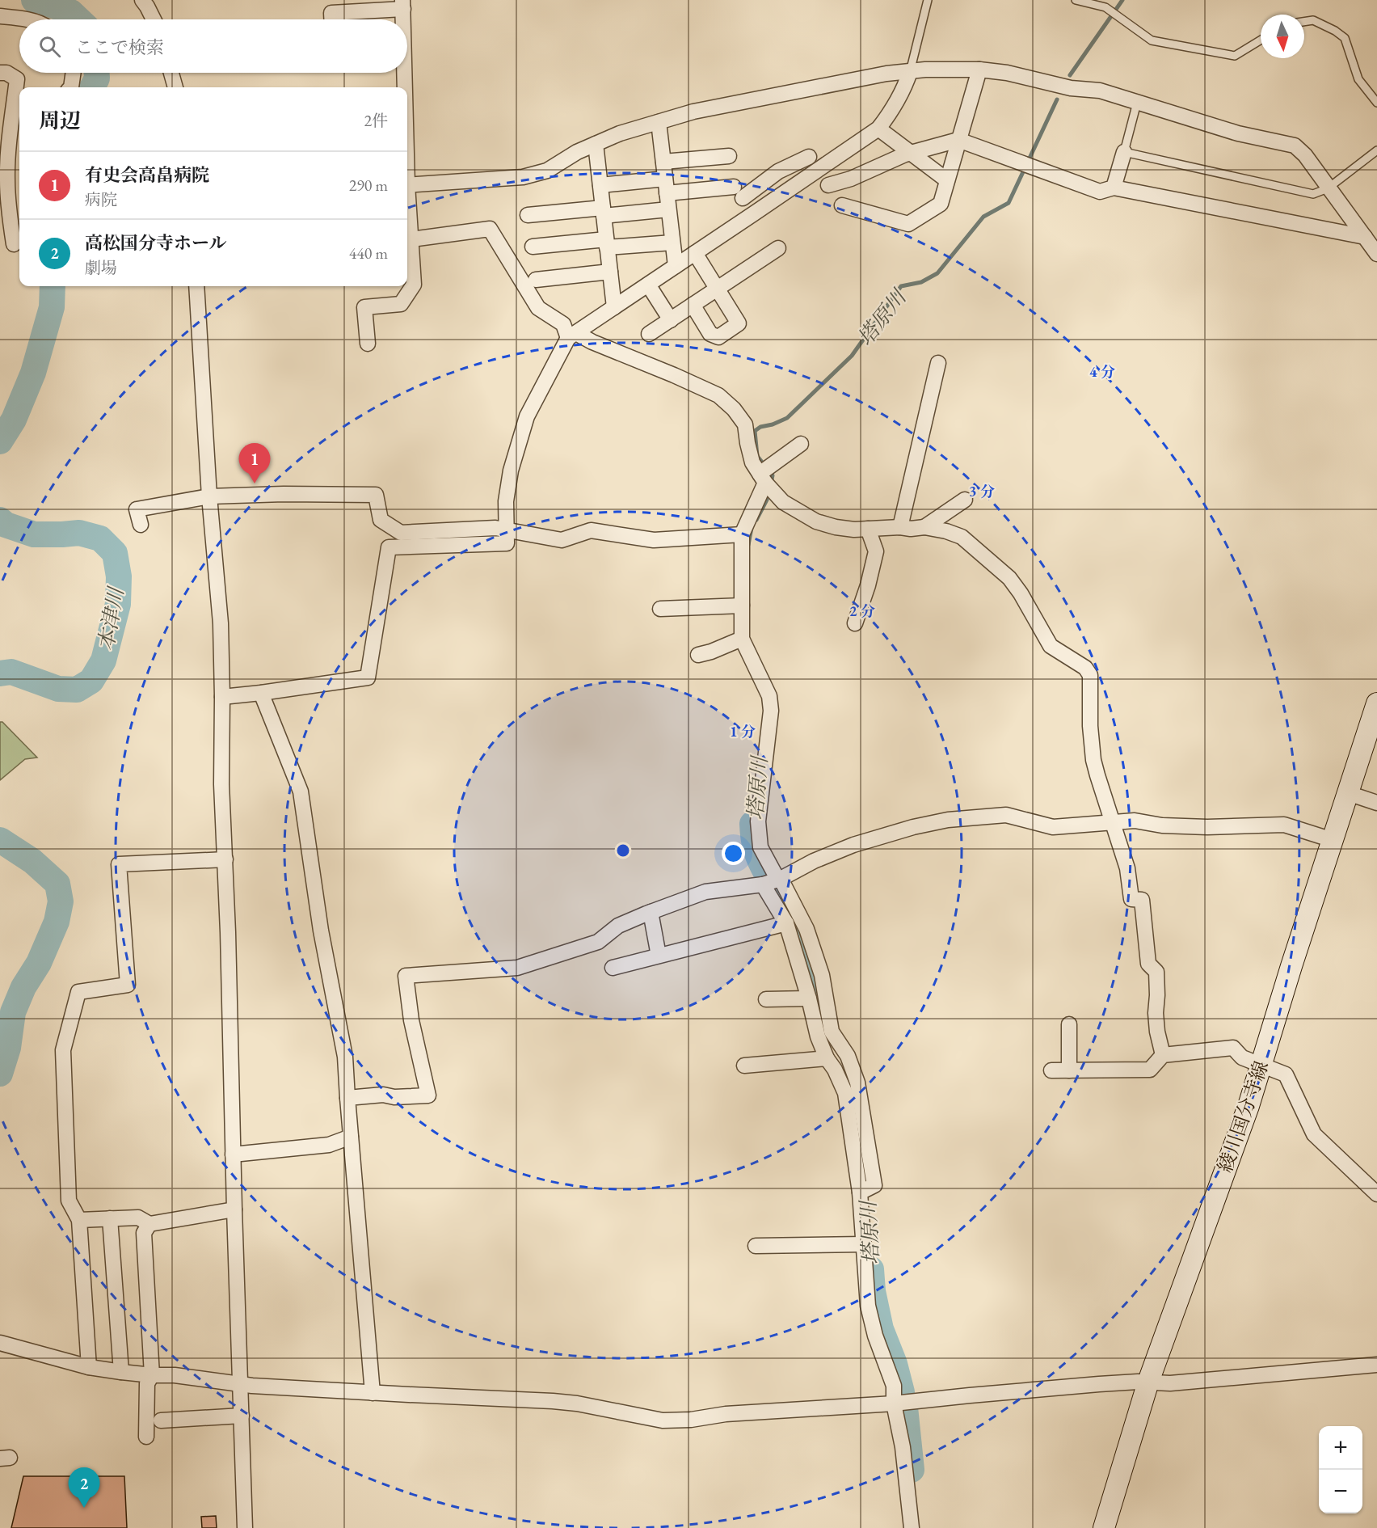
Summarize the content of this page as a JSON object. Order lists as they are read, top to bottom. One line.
{"streets":{"main road":["綾川国分寺線"]},"water":["塔原川","本津川"],"north":"bottom","page":{"search":"ここで検索","heading":["周辺","2件"],"list":[{"mark":"1","name":"有史会高畠病院","note":"病院","value":"290 m"},{"mark":"2","name":"高松国分寺ホール","note":"劇場","value":"440 m"}],"pins":["1","2"],"map_buttons":["+","−"]},"rings":["4 分","3 分","2 分","1 分"]}
